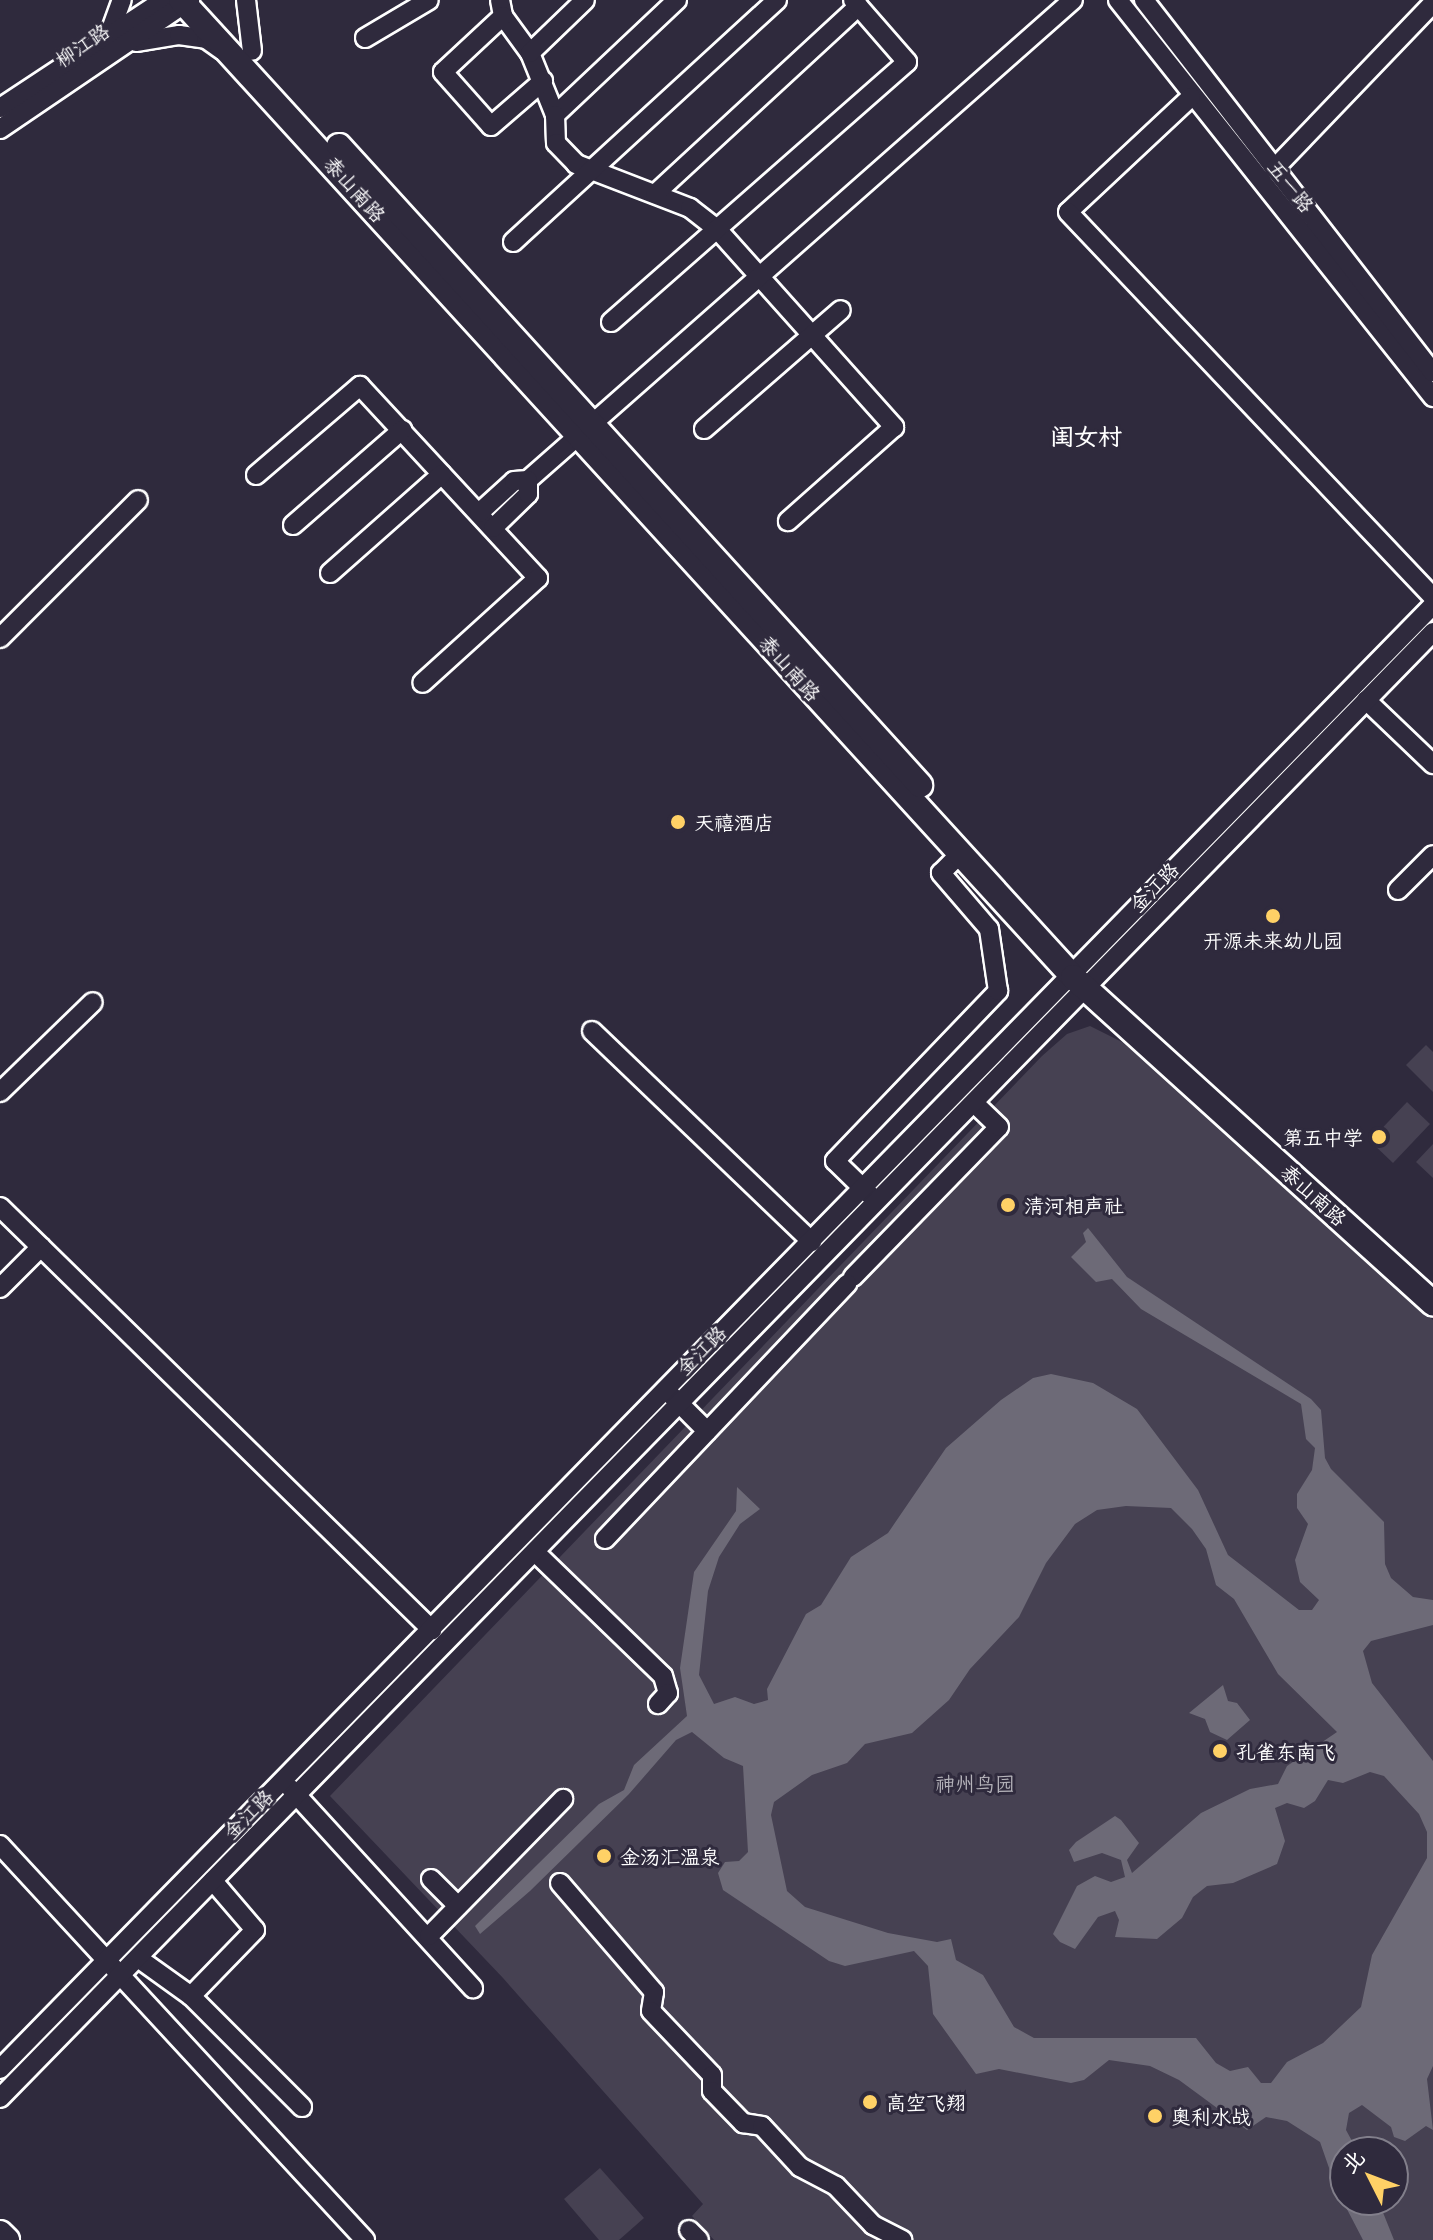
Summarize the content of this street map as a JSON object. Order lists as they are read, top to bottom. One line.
{"streets":{"main road":["泰山南路"],"street":["柳江路","五一路","金江路"]},"crossings":[["柳江路","泰山南路"],["泰山南路","金江路"]],"districts":["闺女村"],"parks":["神州鸟园"],"places":["天禧酒店","开源未来幼儿园","第五中学","清河相声社","孔雀东南飞","金汤汇温泉","高空飞翔","奥利水战"],"north":"top left"}
